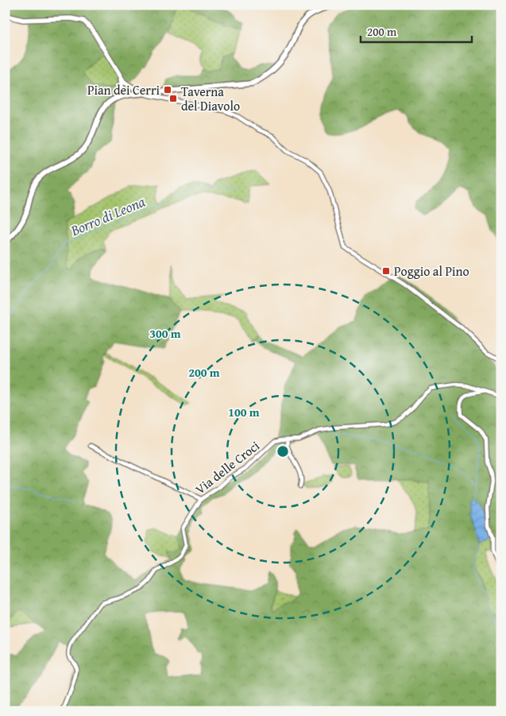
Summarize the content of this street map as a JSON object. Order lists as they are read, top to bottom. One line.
{"streets":{"street":["Via delle Croci"]},"water":["Borro di Leona"],"places":{"transit":["Pian dei Cerri","Taverna del Diavolo","Poggio al Pino"]},"scale_bar":"200 m","rings":["300 m","200 m","100 m"]}
